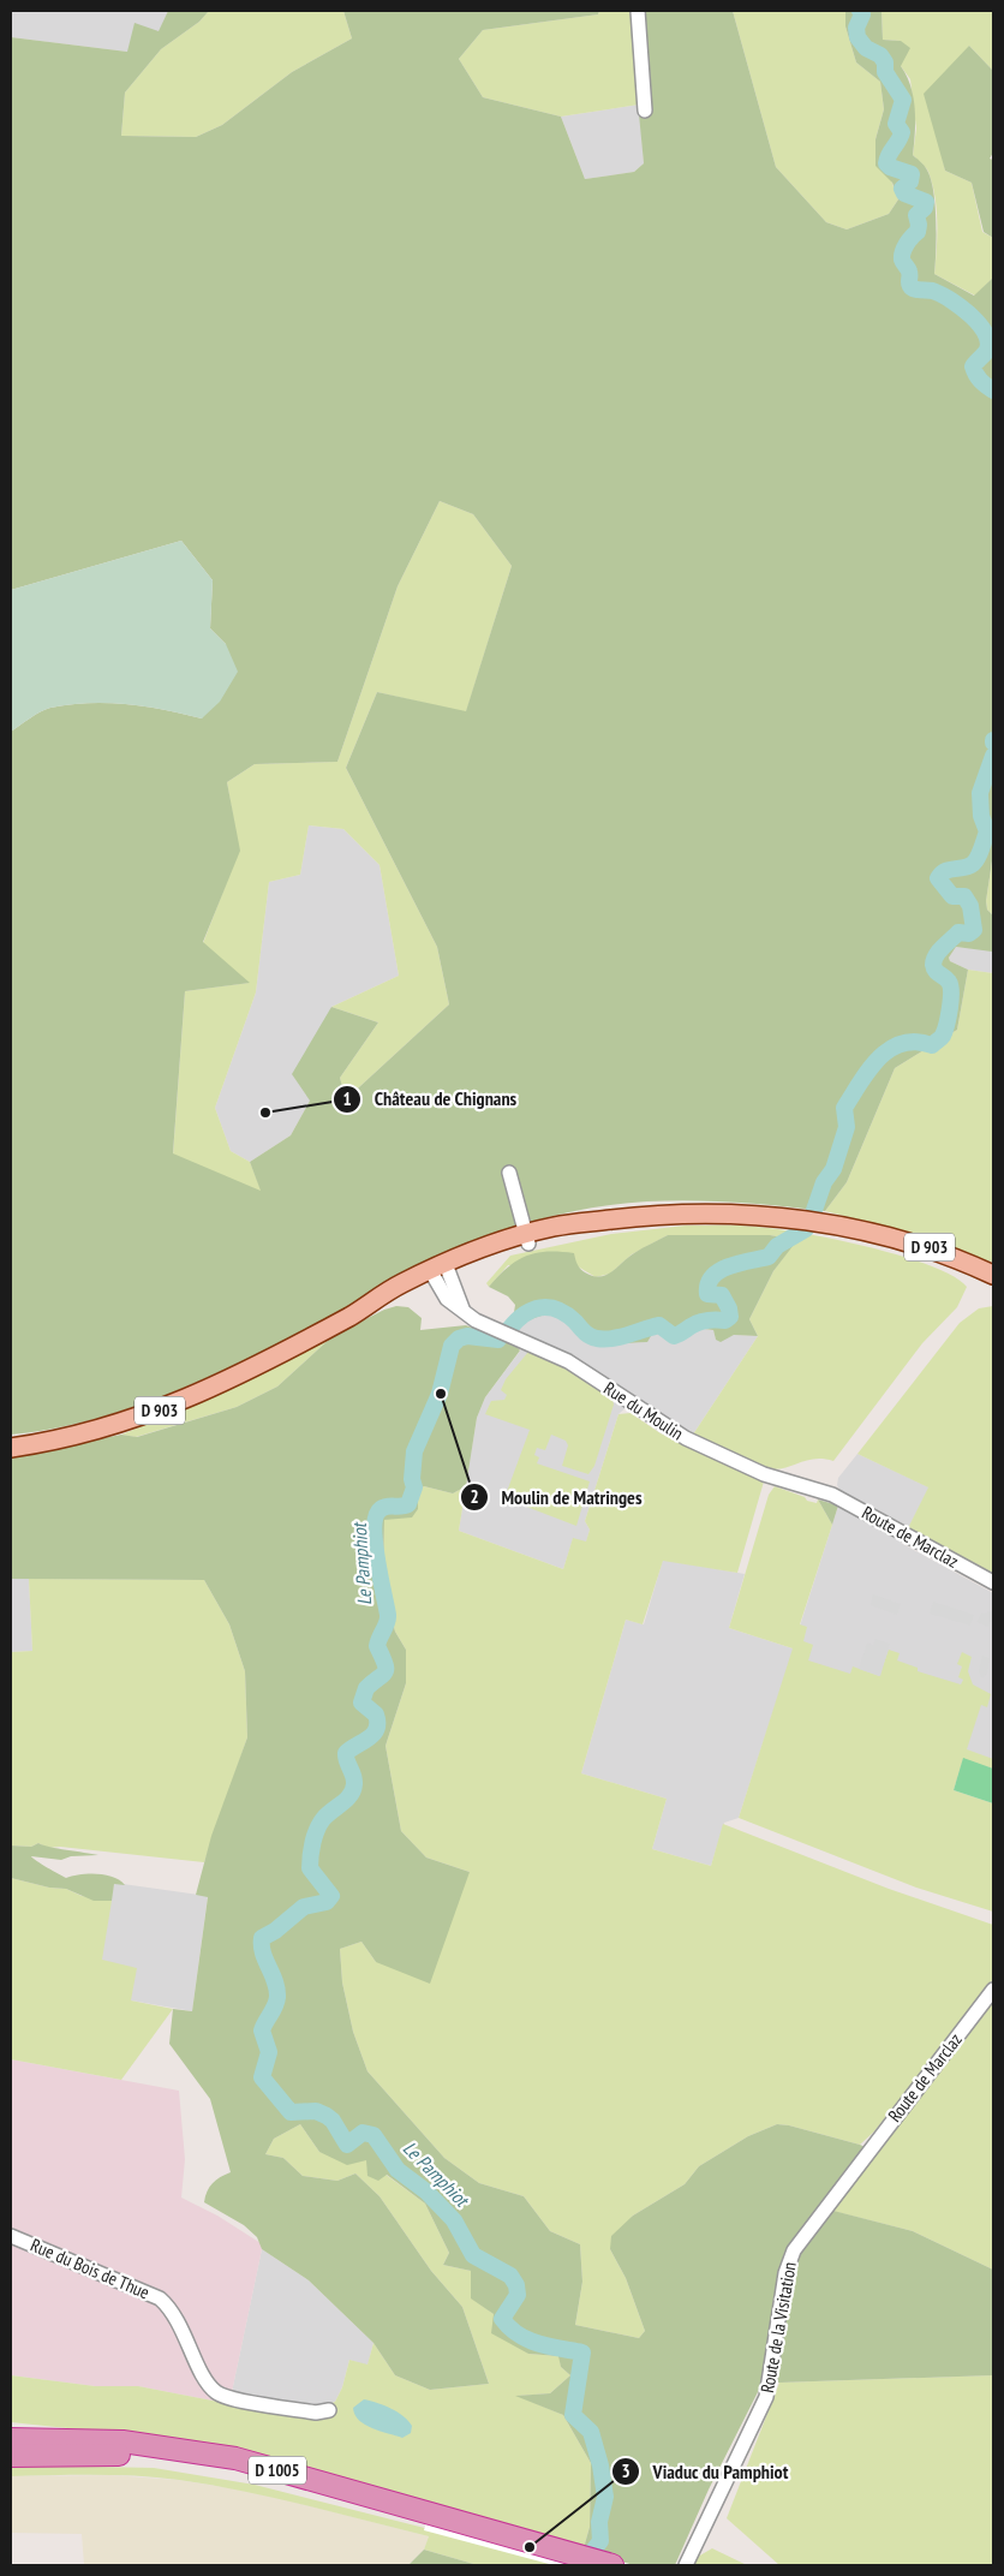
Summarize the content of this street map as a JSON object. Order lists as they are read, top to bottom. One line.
{"streets":{"highway":["D 1005"],"main road":["D 903"],"street":["Rue du Moulin","Route de Marclaz","Rue du Bois de Thue","Route de la Visitation"]},"crossings":[["D 903","Rue du Moulin"],["Rue du Moulin","Route de Marclaz"],["Route de Marclaz","Route de la Visitation"]],"water":["Le Pamphiot"],"places":["Château de Chignans","Moulin de Matringes","Viaduc du Pamphiot"]}
